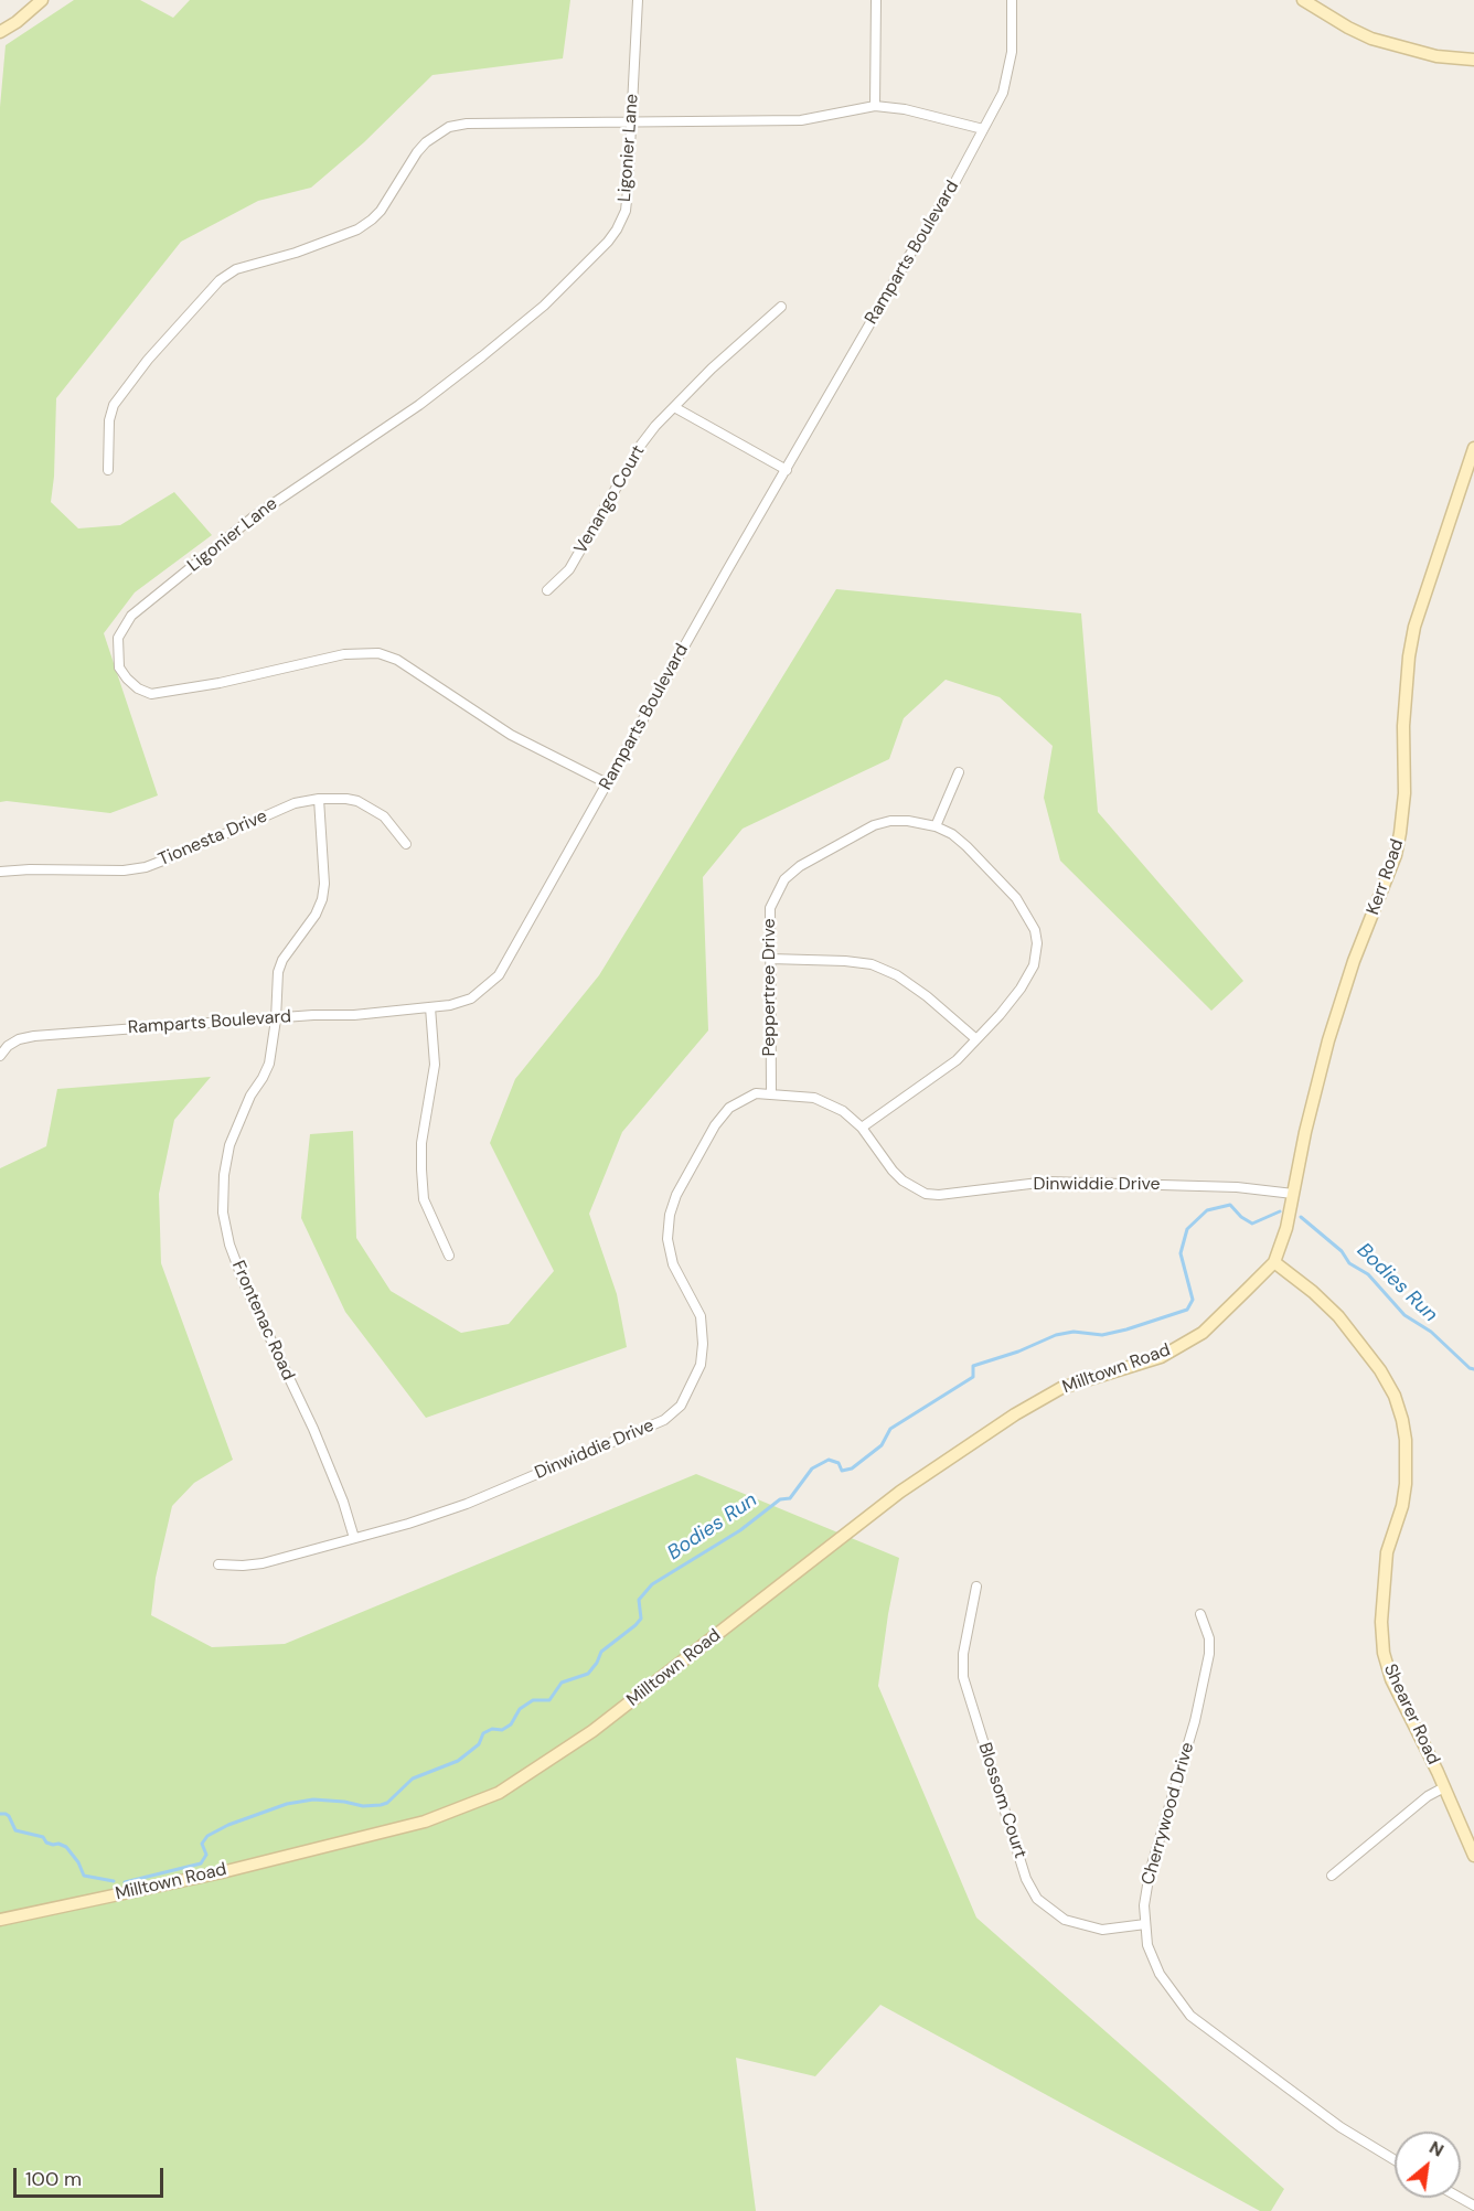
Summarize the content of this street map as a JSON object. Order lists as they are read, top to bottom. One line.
{"streets":{"street":["Ligonier Lane","Ramparts Boulevard","Venango Court","Tionesta Drive","Kerr Road","Peppertree Drive","Dinwiddie Drive","Frontenac Road","Milltown Road","Shearer Road","Blossom Court","Cherrywood Drive"]},"crossings":[["Ligonier Lane","Ramparts Boulevard"],["Ramparts Boulevard","Frontenac Road"],["Tionesta Drive","Frontenac Road"],["Kerr Road","Dinwiddie Drive"],["Kerr Road","Milltown Road"],["Kerr Road","Shearer Road"],["Peppertree Drive","Dinwiddie Drive"],["Dinwiddie Drive","Frontenac Road"],["Milltown Road","Shearer Road"],["Blossom Court","Cherrywood Drive"]],"water":["Bodies Run"],"scale_bar":"100 m","north":"top right"}
